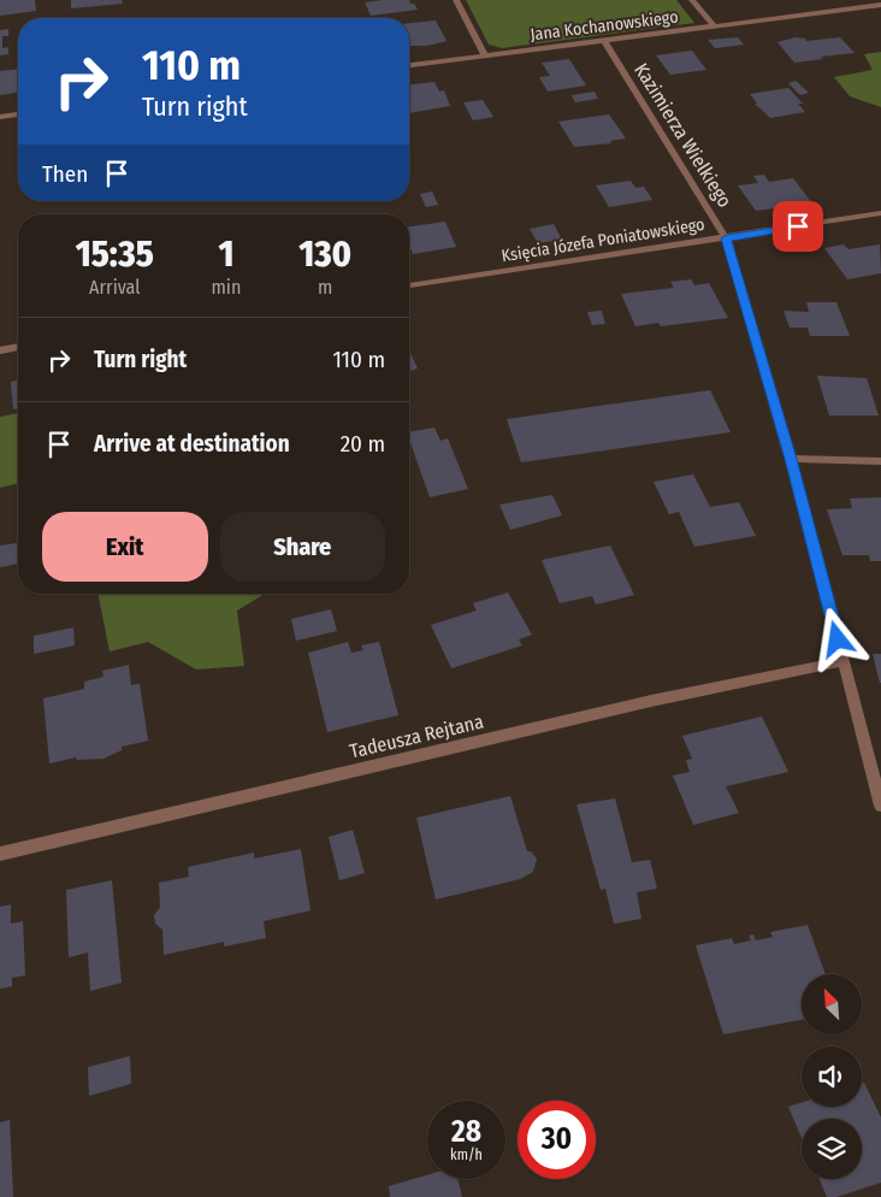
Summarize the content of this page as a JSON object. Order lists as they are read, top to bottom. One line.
{"streets":{"street":["Jana Kochanowskiego","Kazimierza Wielkiego","Księcia Józefa Poniatowskiego","Tadeusza Rejtana"]},"crossings":[["Jana Kochanowskiego","Kazimierza Wielkiego"],["Kazimierza Wielkiego","Księcia Józefa Poniatowskiego"],["Kazimierza Wielkiego","Tadeusza Rejtana"]],"north":"top left","page":{"turn":["110 m","Turn right"],"then":"Then","eta":["15:35","Arrival","1","min","130","m"],"list":[{"name":"Turn right","value":"110 m"},{"name":"Arrive at destination","value":"20 m"}],"buttons":["Exit","Share"],"speed":"28 km/h","limit":"30"}}
